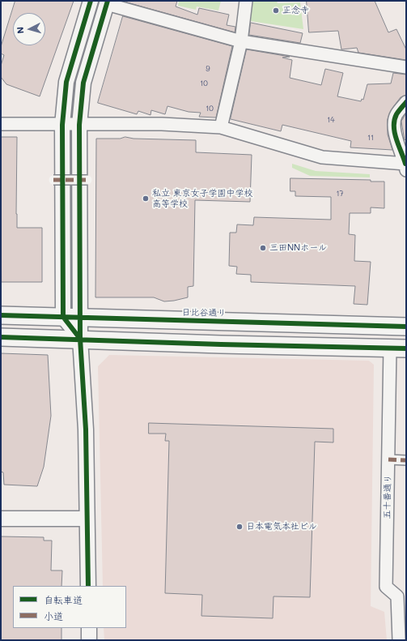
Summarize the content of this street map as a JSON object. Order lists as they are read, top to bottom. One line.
{"streets":{"main road":["日比谷通り"],"street":["五十番通り"]},"places":["正念寺","私立 東京女子学園中学校 高等学校","三田NNホール","日本電気本社ビル"],"house_numbers":["9","10","10","14","11","17"],"legend":["自転車道","小道"],"north":"left"}
